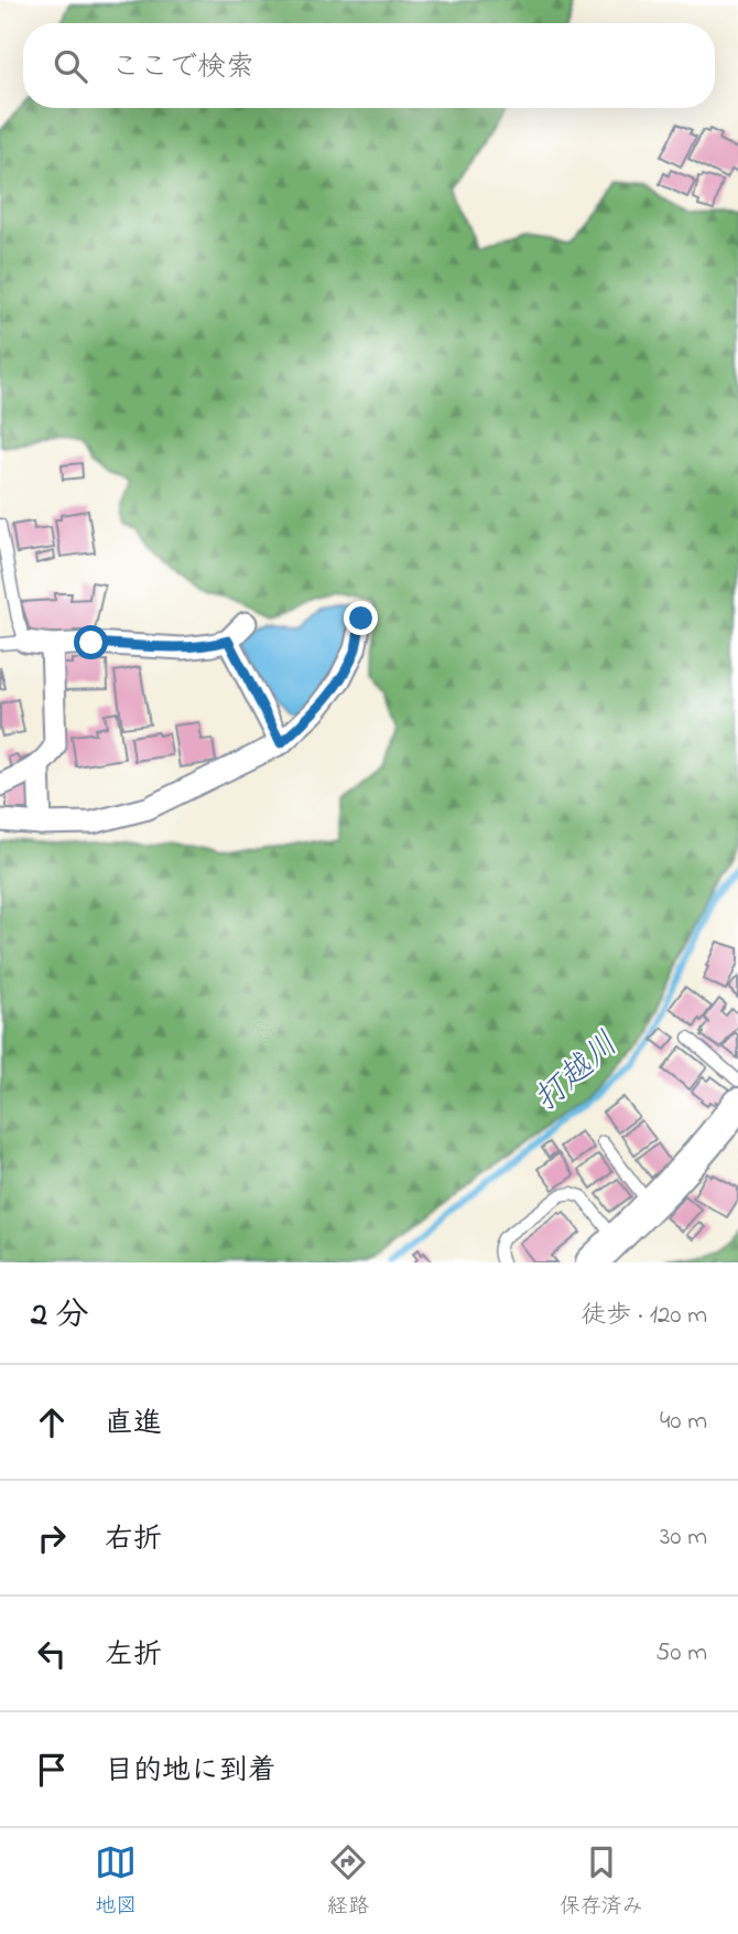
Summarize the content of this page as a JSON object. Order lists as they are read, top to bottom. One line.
{"water":["打越川"],"page":{"search":"ここで検索","heading":["2 分","徒歩 · 120 m"],"list":[["直進","40 m"],["右折","30 m"],["左折","50 m"],"目的地に到着"],"nav":["地図","経路","保存済み"]}}
